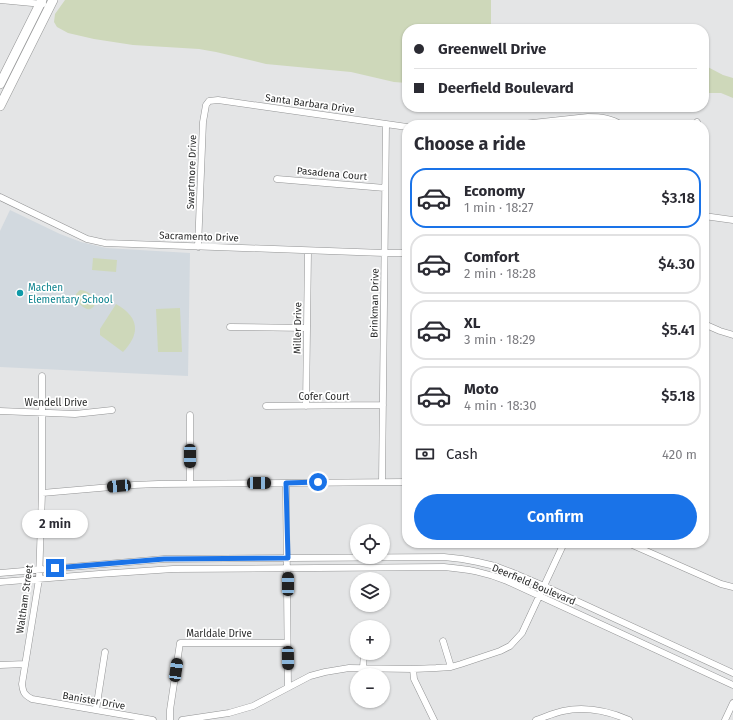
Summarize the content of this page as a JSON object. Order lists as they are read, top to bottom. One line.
{"streets":{"street":["Santa Barbara Drive","Swartmore Drive","Pasadena Court","Sacramento Drive","Brinkman Drive","Miller Drive","Cofer Court","Wendell Drive","Deerfield Boulevard","Waltham Street","Marldale Drive","Banister Drive"]},"crossings":[["Santa Barbara Drive","Swartmore Drive"],["Santa Barbara Drive","Brinkman Drive"],["Swartmore Drive","Sacramento Drive"],["Pasadena Court","Brinkman Drive"],["Sacramento Drive","Brinkman Drive"],["Sacramento Drive","Miller Drive"],["Brinkman Drive","Cofer Court"],["Miller Drive","Cofer Court"],["Wendell Drive","Waltham Street"],["Deerfield Boulevard","Waltham Street"],["Waltham Street","Banister Drive"]],"places":["Machen Elementary School"],"page":{"banner":["Greenwell Drive","Deerfield Boulevard"],"heading":"Choose a ride","list":[{"name":"Economy","note":"1 min · 18:27","value":"$3.18"},{"name":"Comfort","note":"2 min · 18:28","value":"$4.30"},{"name":"XL","note":"3 min · 18:29","value":"$5.41"},{"name":"Moto","note":"4 min · 18:30","value":"$5.18"}],"pay":["Cash","420 m"],"buttons":"Confirm","bubble":"2 min","map_buttons":["+","−"]}}
